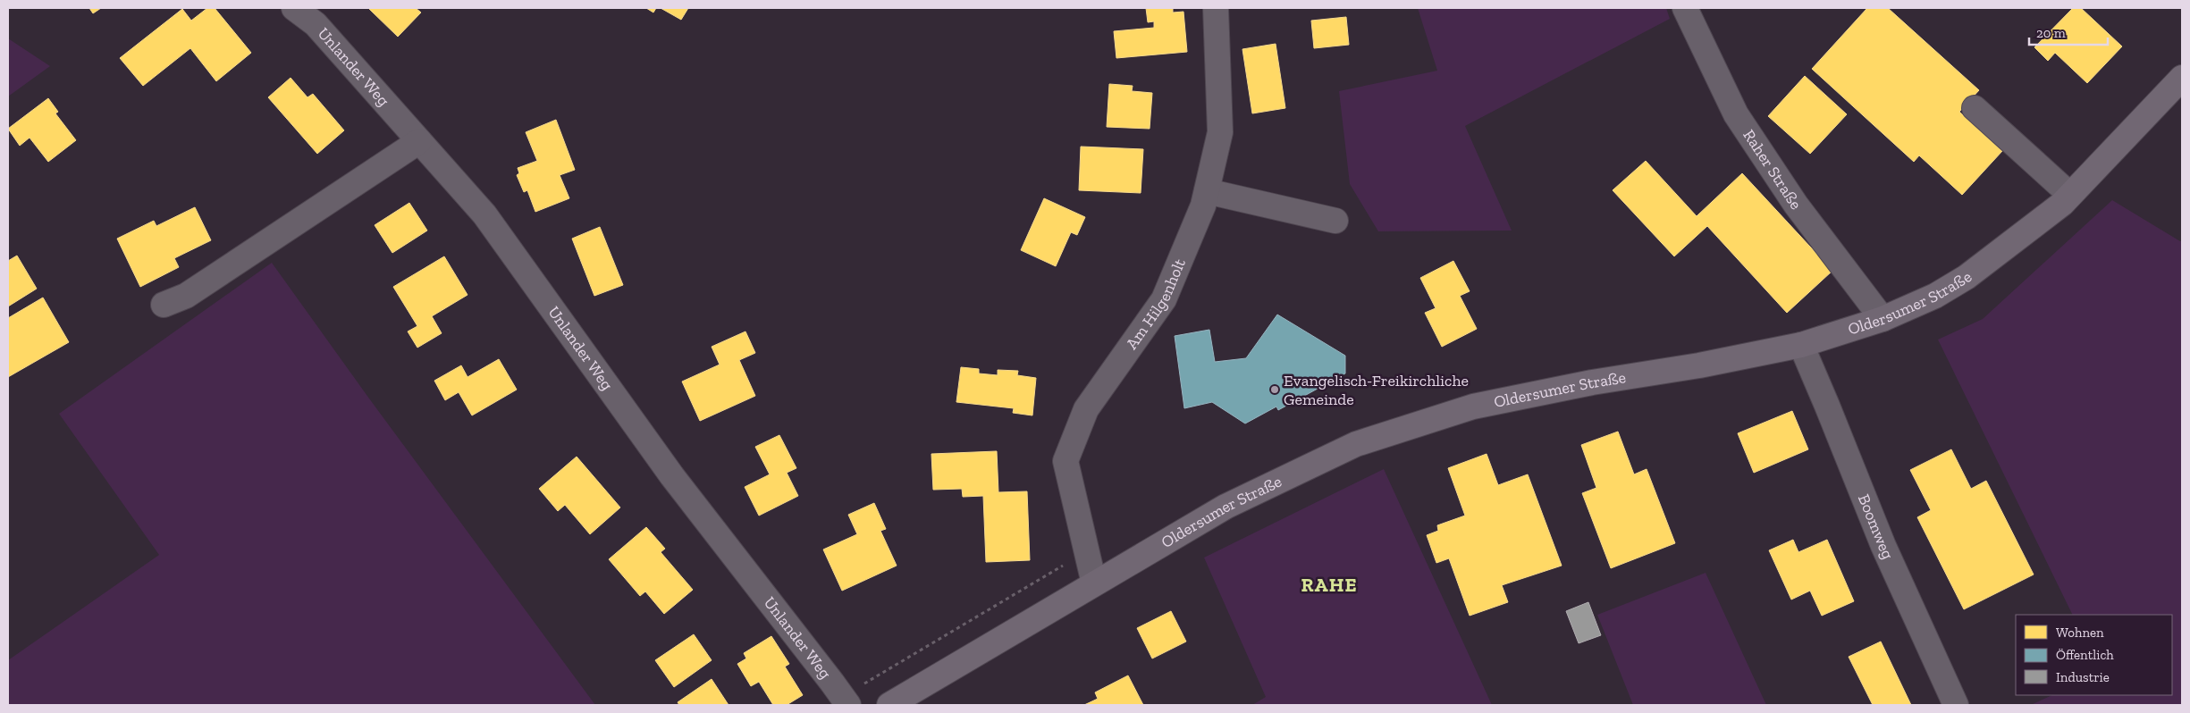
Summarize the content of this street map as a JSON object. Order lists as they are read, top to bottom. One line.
{"streets":{"main road":["Oldersumer Straße"],"street":["Unlander Weg","Raher Straße","Am Hilgenholt","Boomweg"]},"crossings":[["Raher Straße","Oldersumer Straße"],["Oldersumer Straße","Am Hilgenholt"],["Oldersumer Straße","Boomweg"]],"districts":["RAHE"],"places":["Evangelisch-Freikirchliche Gemeinde"],"legend":["Wohnen","Öffentlich","Industrie"],"scale_bar":"20 m"}
